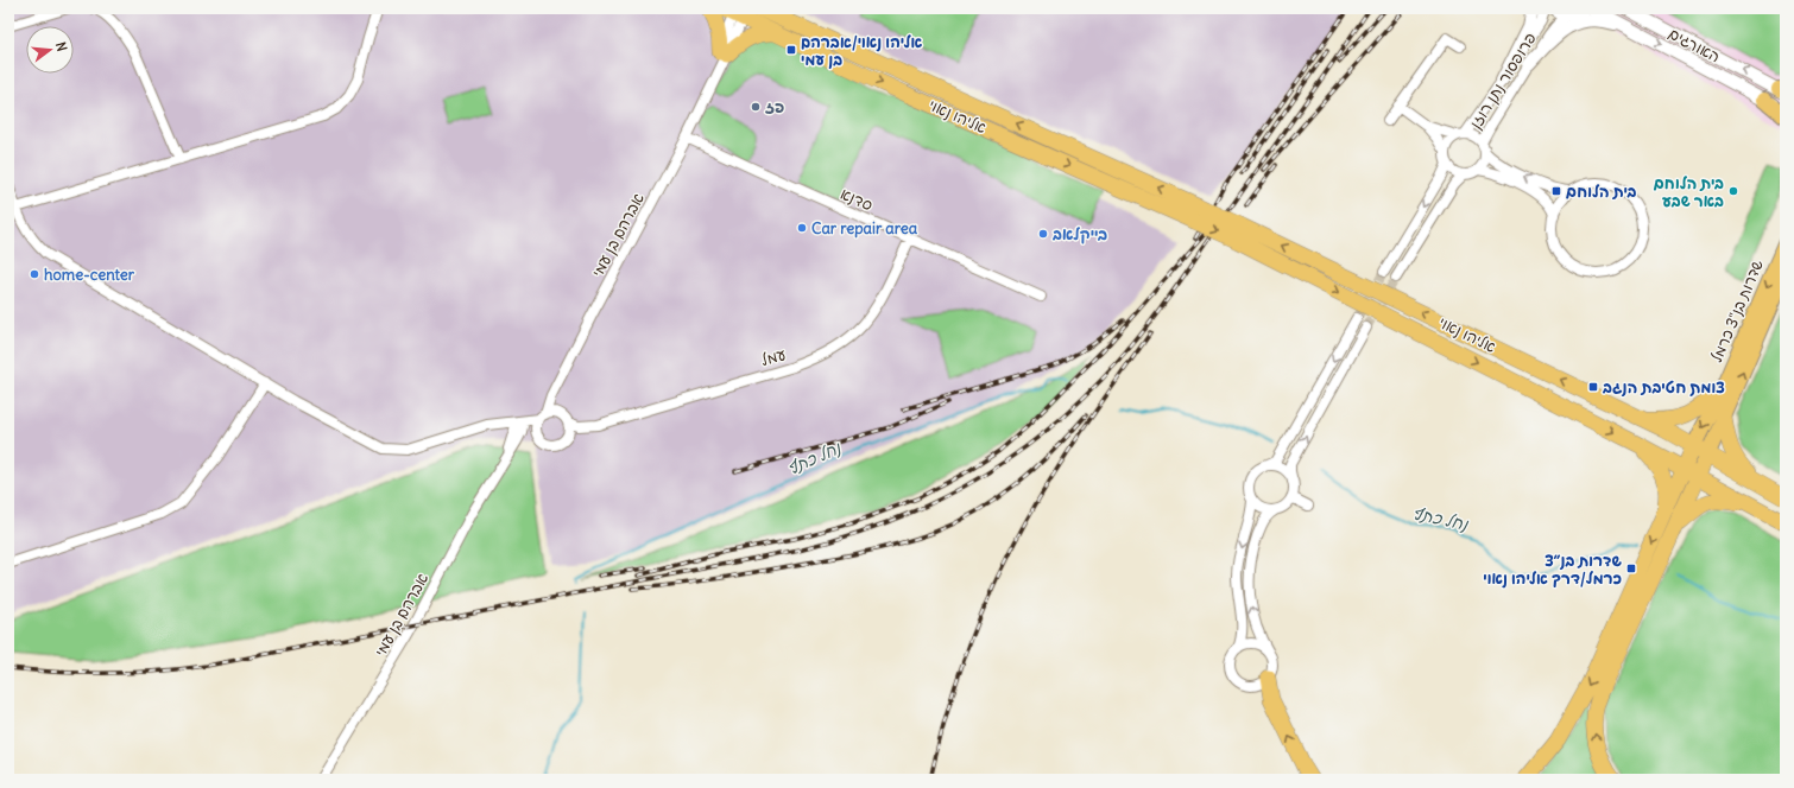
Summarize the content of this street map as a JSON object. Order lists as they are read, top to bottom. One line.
{"streets":{"highway":["אליהו נאוי"],"main road":["שדרות בנ\"צ כרמל"],"street":["האורגים","פרופסור נתן רוזן","סדנא","אברהם בן עמי","עמל"]},"crossings":[["אליהו נאוי","אברהם בן עמי"],["אליהו נאוי","שדרות בנ\"צ כרמל"],["סדנא","אברהם בן עמי"],["סדנא","עמל"],["אברהם בן עמי","עמל"]],"water":["נחל כתף"],"places":{"transit":["אליהו נאוי/אברהם בן עמי","בית הלוחם","צומת חטיבת הנגב","שדרות בנ״צ כרמל/דרך אליהו נאוי"],"other":["פז","בית הלוחם באר שבע","Car repair area","בייקלאב","home-center"]},"north":"right"}
